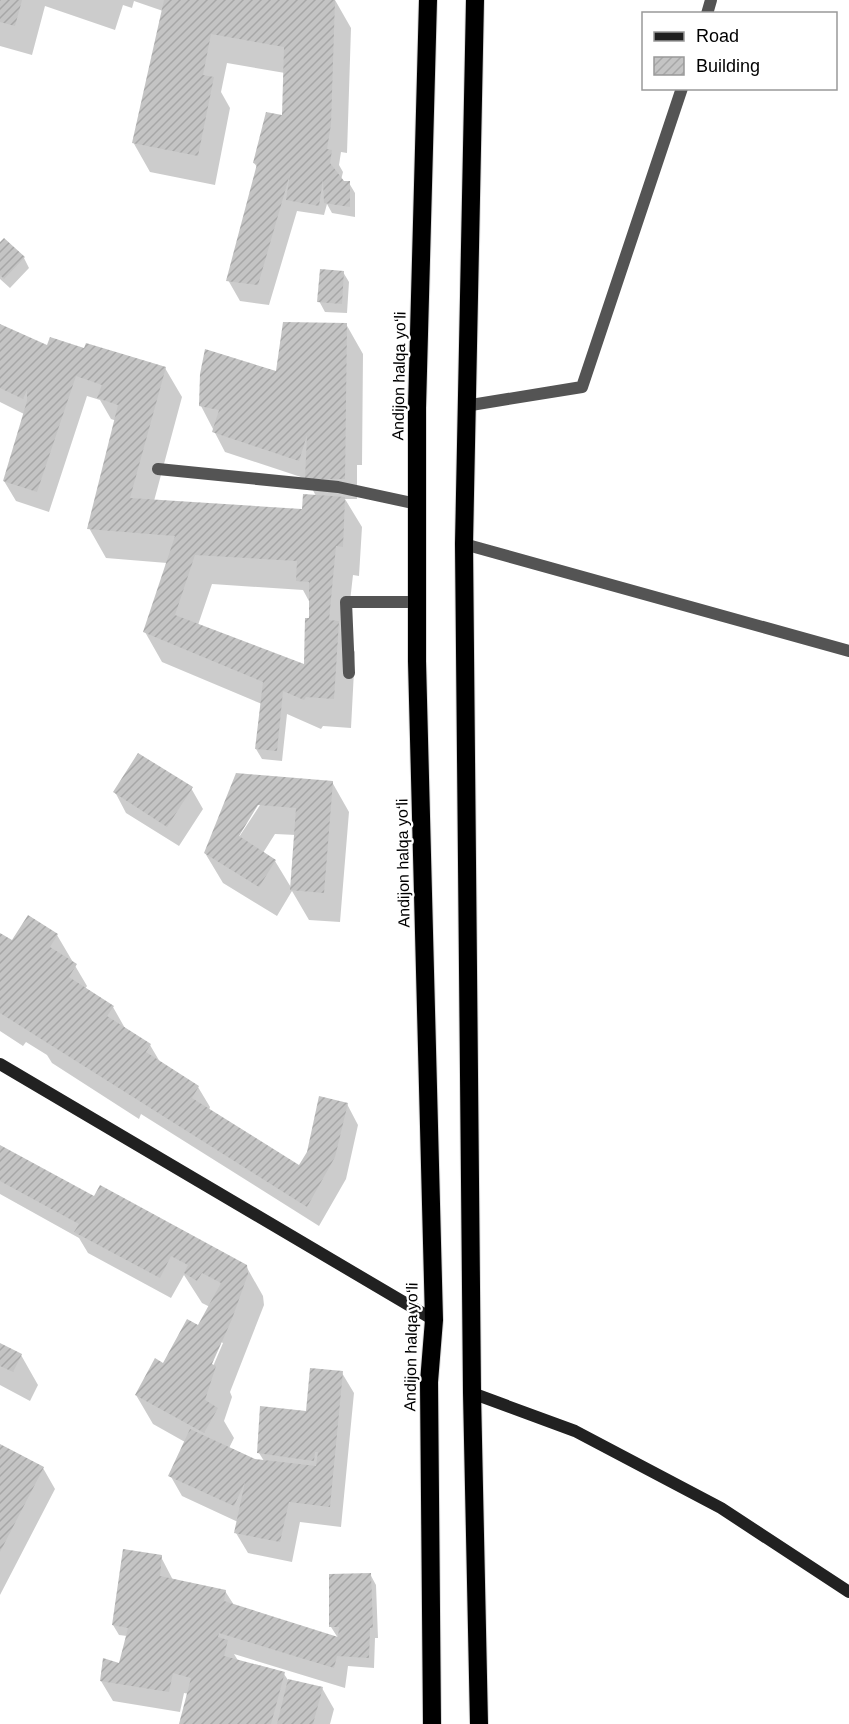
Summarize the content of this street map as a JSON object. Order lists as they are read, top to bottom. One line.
{"streets":{"highway":["Andijon halqa yo‘li"]},"legend":["Road","Building"]}
